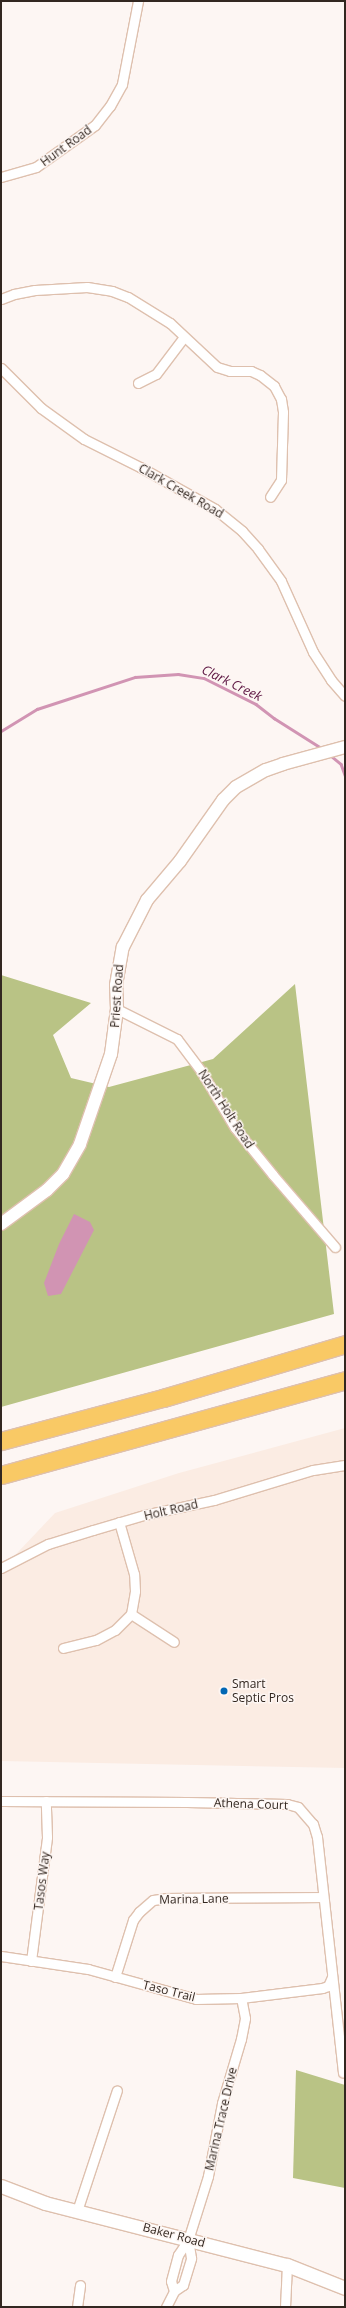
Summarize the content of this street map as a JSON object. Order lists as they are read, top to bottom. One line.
{"streets":{"main road":["Baker Road"],"street":["Hunt Road","Clark Creek Road","Priest Road","North Holt Road","Holt Road","Athena Court","Tasos Way","Marina Lane","Taso Trail","Marina Trace Drive"]},"crossings":[["Priest Road","North Holt Road"],["Athena Court","Tasos Way"],["Athena Court","Marina Lane"],["Athena Court","Taso Trail"],["Tasos Way","Taso Trail"],["Marina Lane","Taso Trail"],["Taso Trail","Marina Trace Drive"],["Marina Trace Drive","Baker Road"]],"water":["Clark Creek"],"places":["Smart Septic Pros"]}
